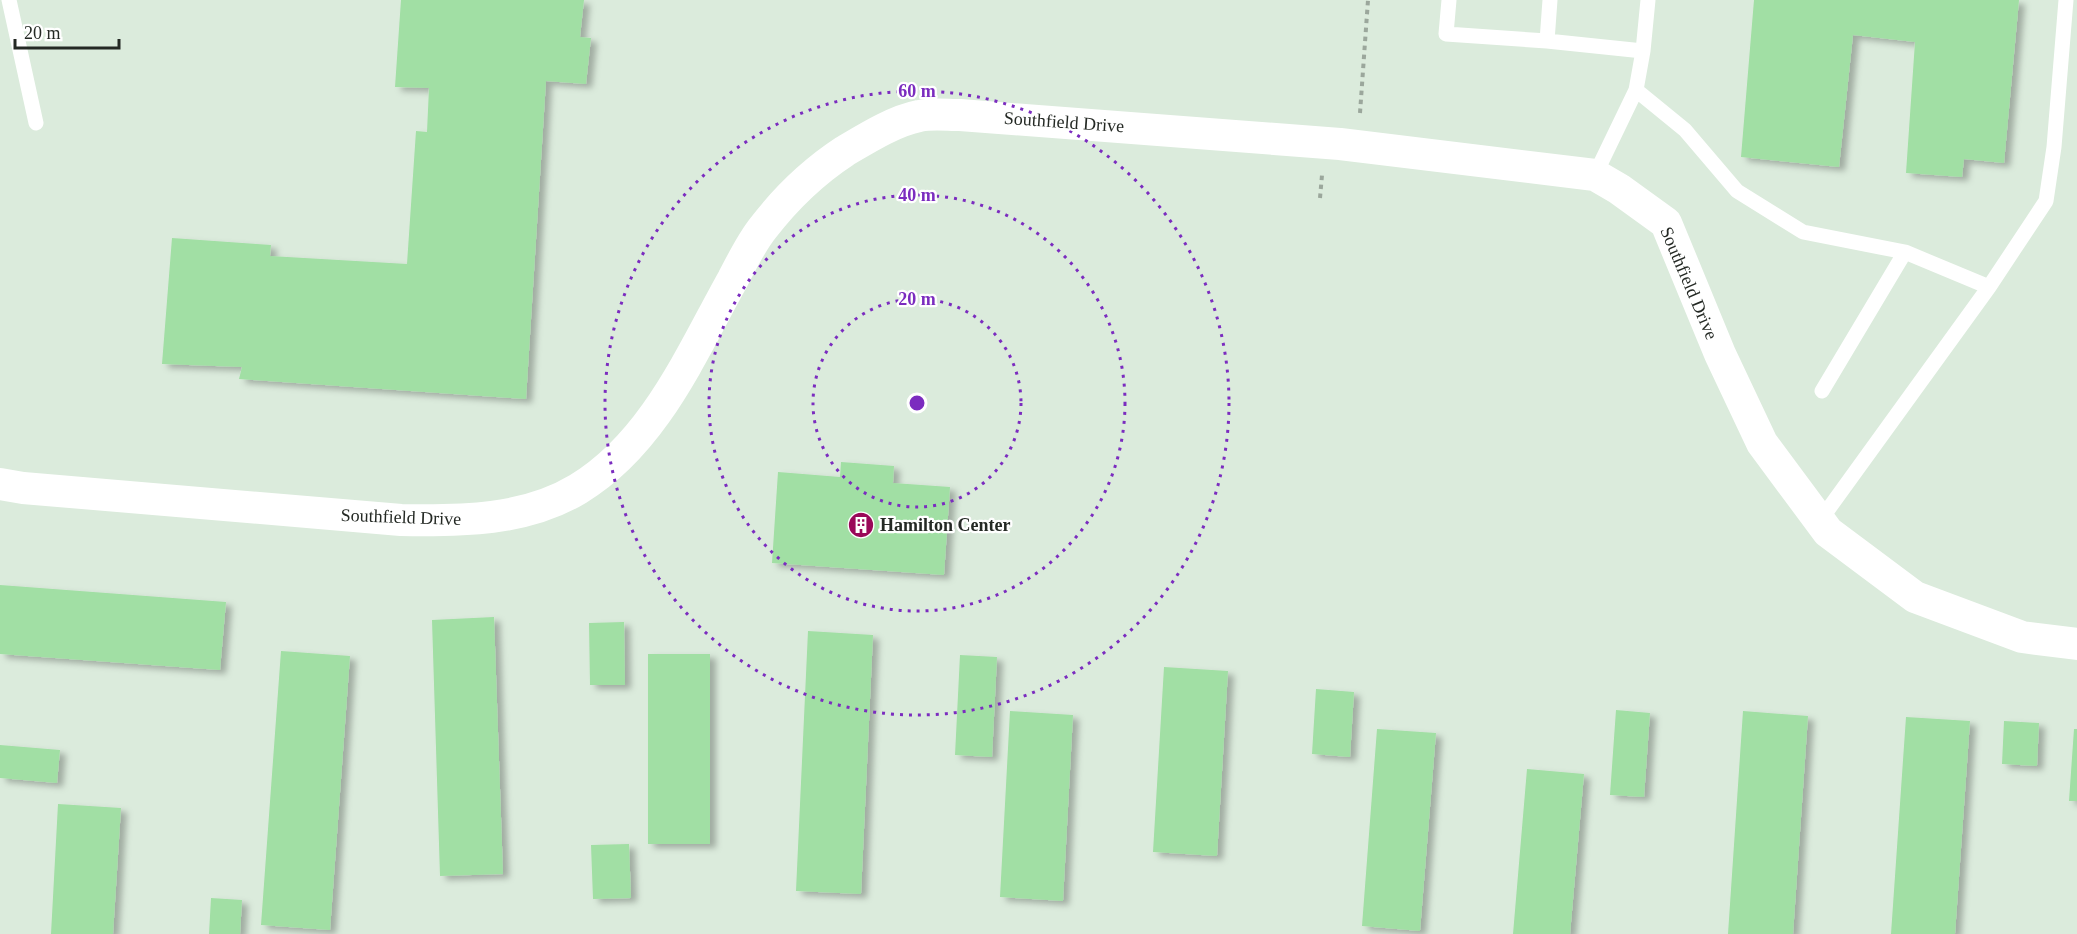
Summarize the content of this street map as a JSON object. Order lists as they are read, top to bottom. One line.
{"streets":{"street":["Southfield Drive"]},"places":{"building":["Hamilton Center"]},"scale_bar":"20 m","rings":["60 m","40 m","20 m"]}
